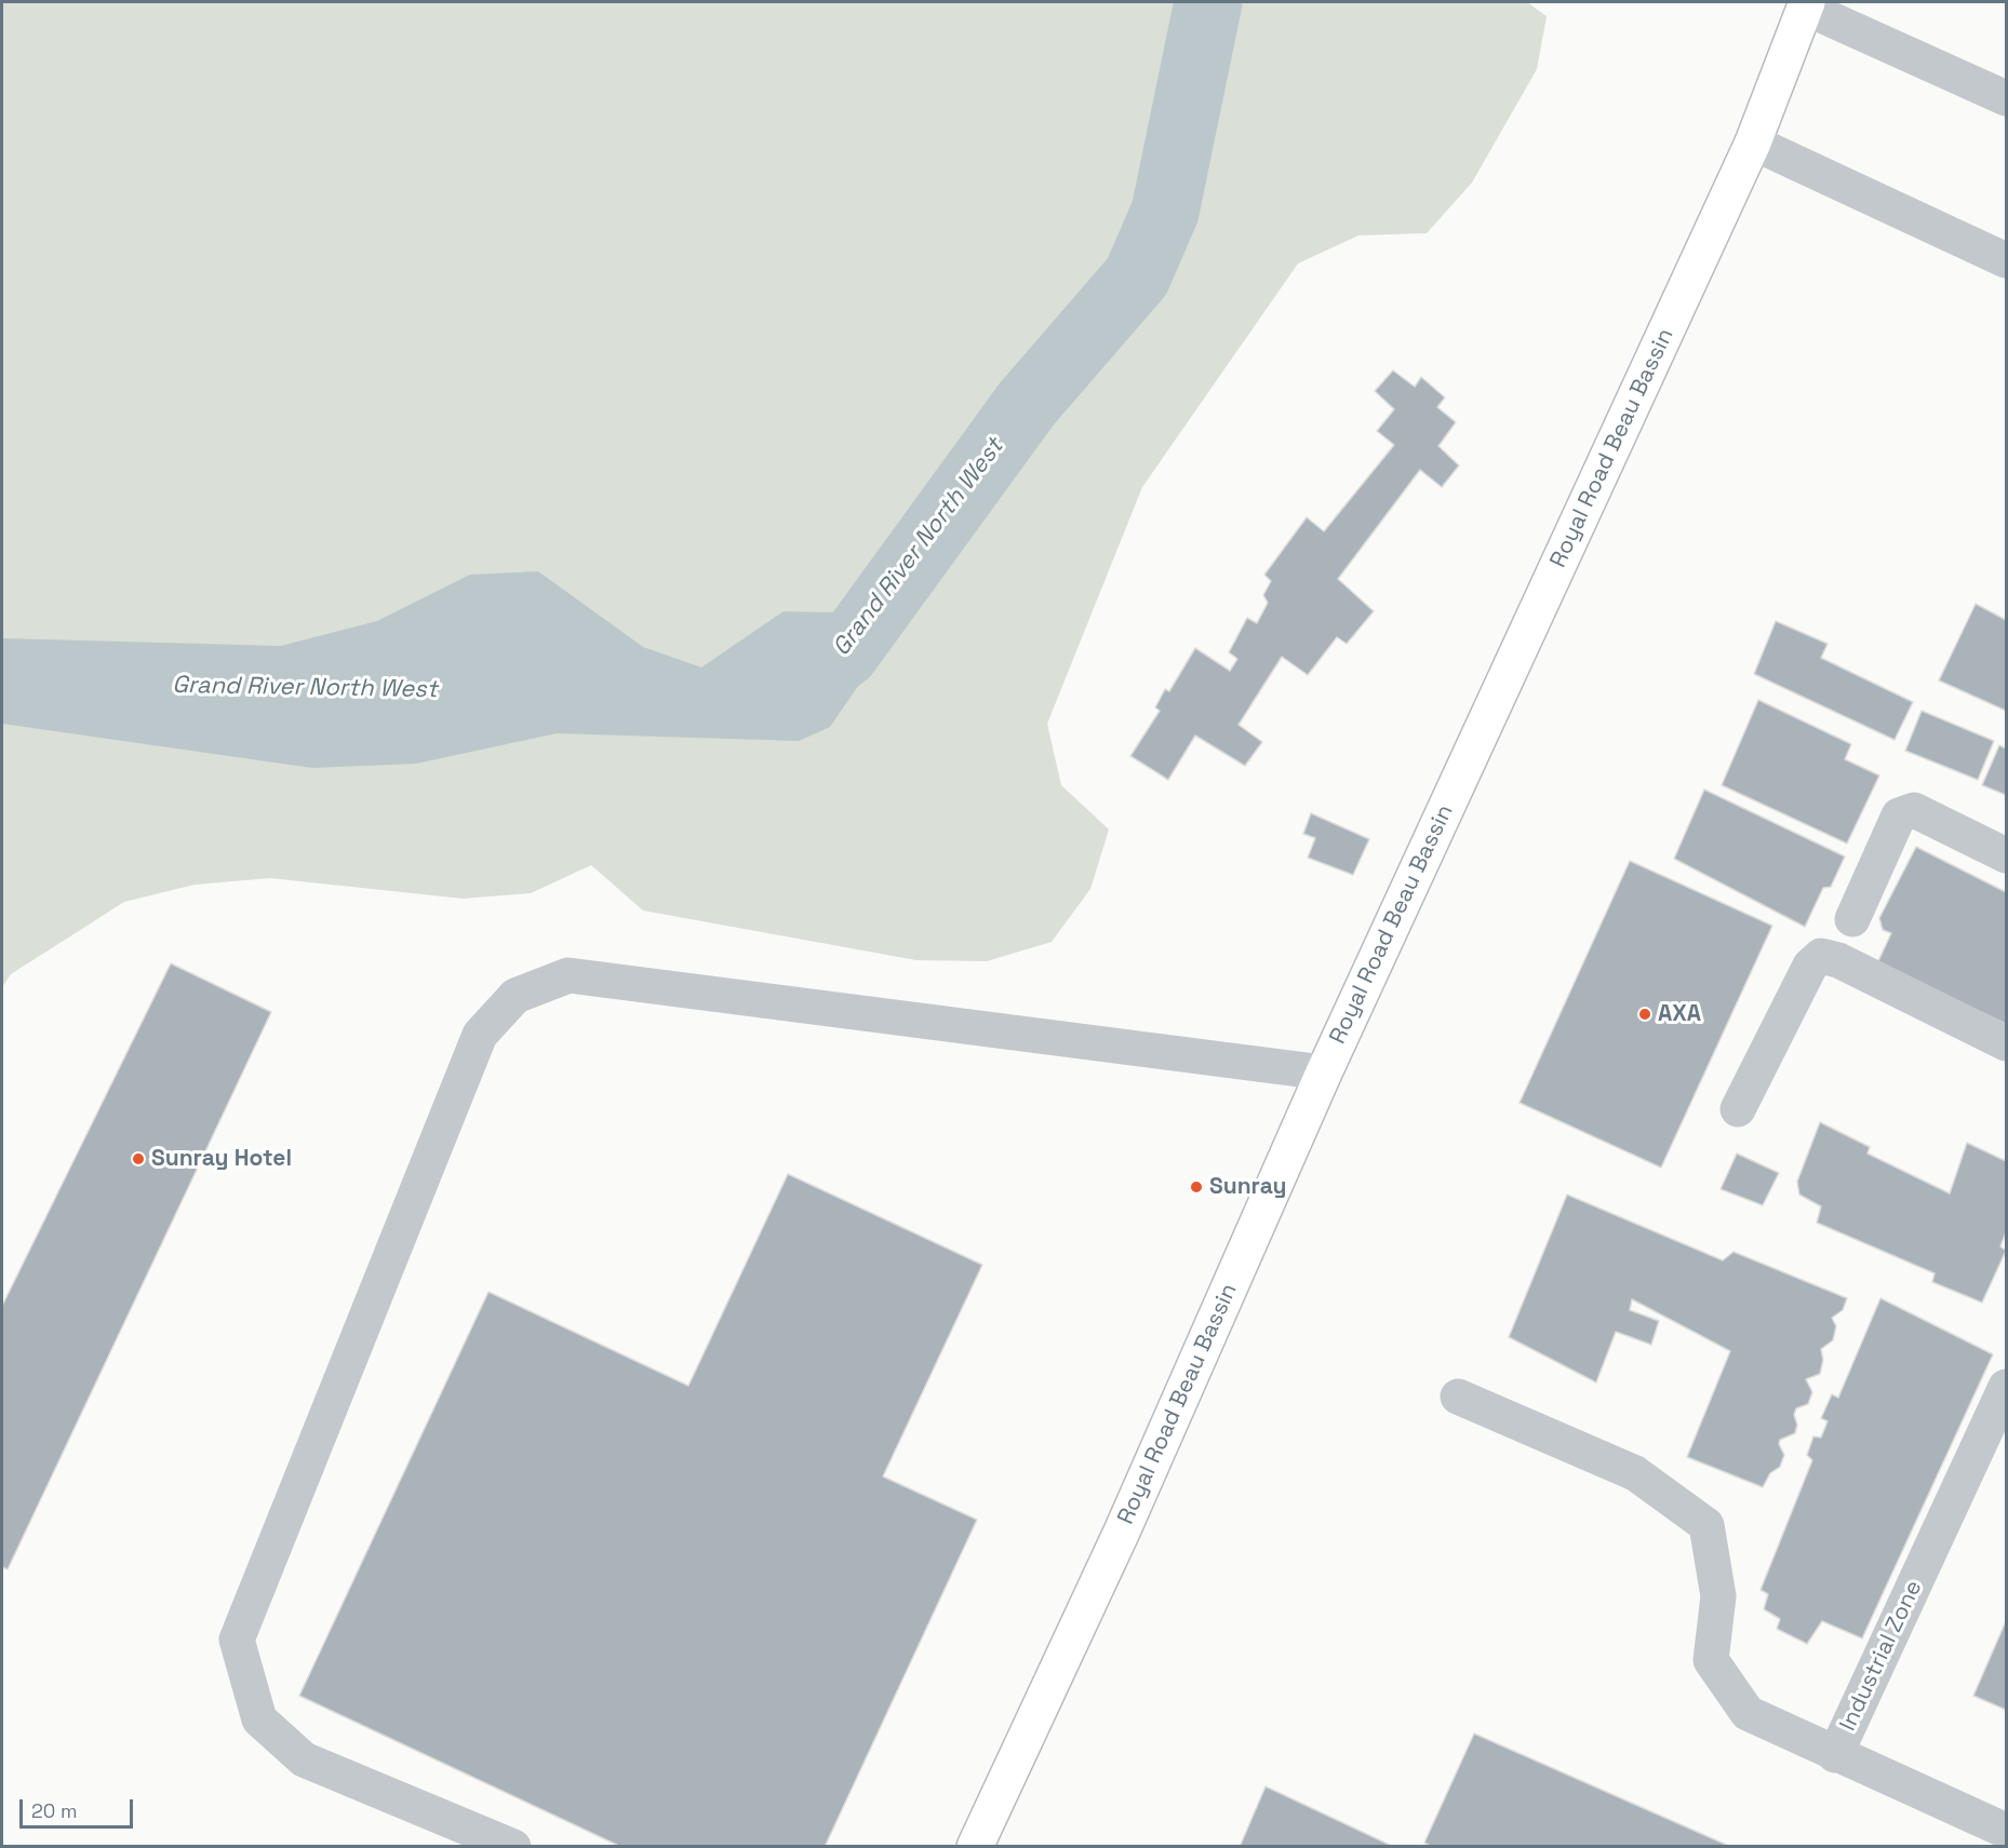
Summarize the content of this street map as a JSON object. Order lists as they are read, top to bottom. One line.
{"streets":{"main road":["Royal Road Beau Bassin"],"street":["Industrial Zone"]},"water":["Grand River North West"],"places":["AXA","Sunray Hotel","Sunray"],"scale_bar":"20 m"}
